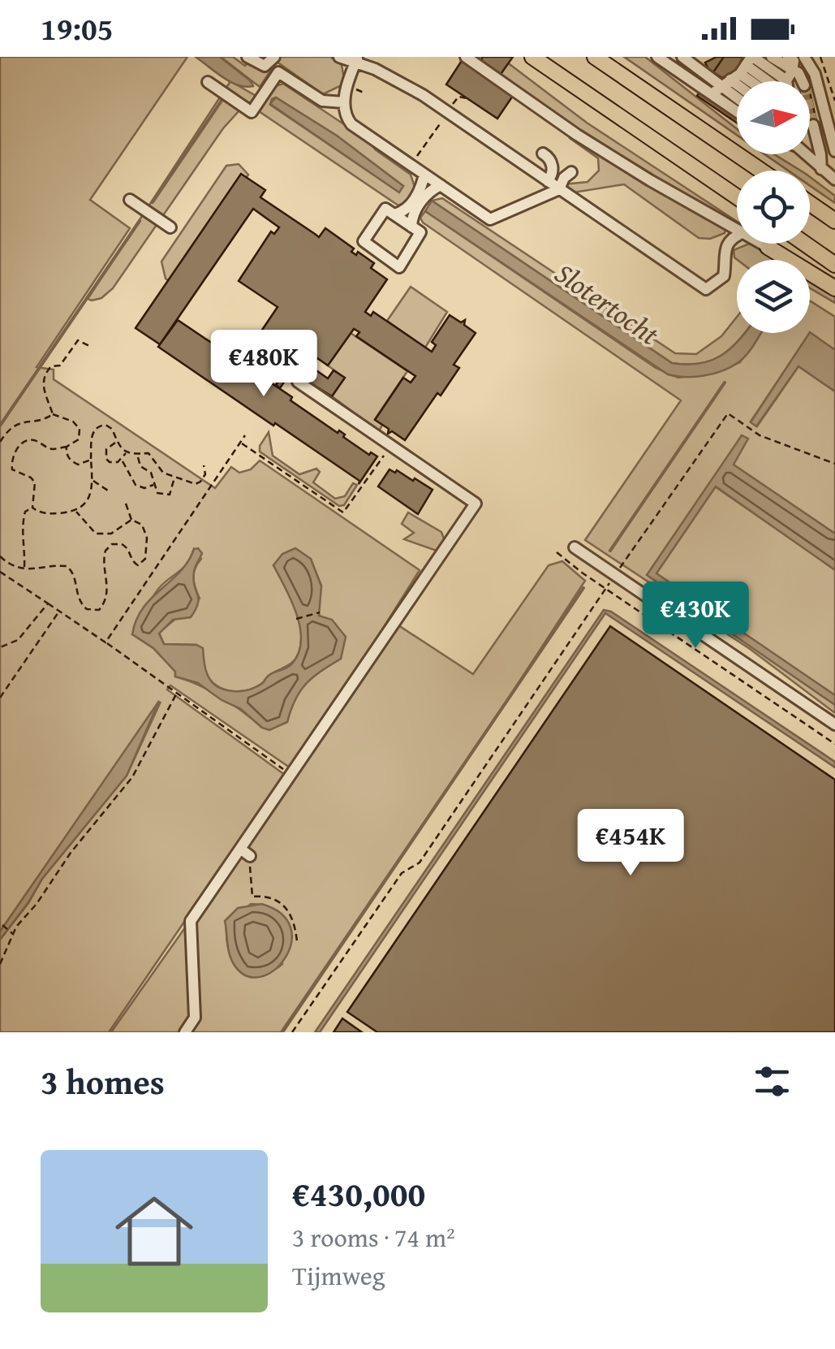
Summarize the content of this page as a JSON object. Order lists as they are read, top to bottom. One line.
{"water":["Slotertocht"],"north":"right","page":{"status":"19:05","price":["€480K","€430K","€454K"],"heading":"3 homes","list":[{"name":"€430,000","note":"3 rooms · 74 m² · Tijmweg"}]}}
